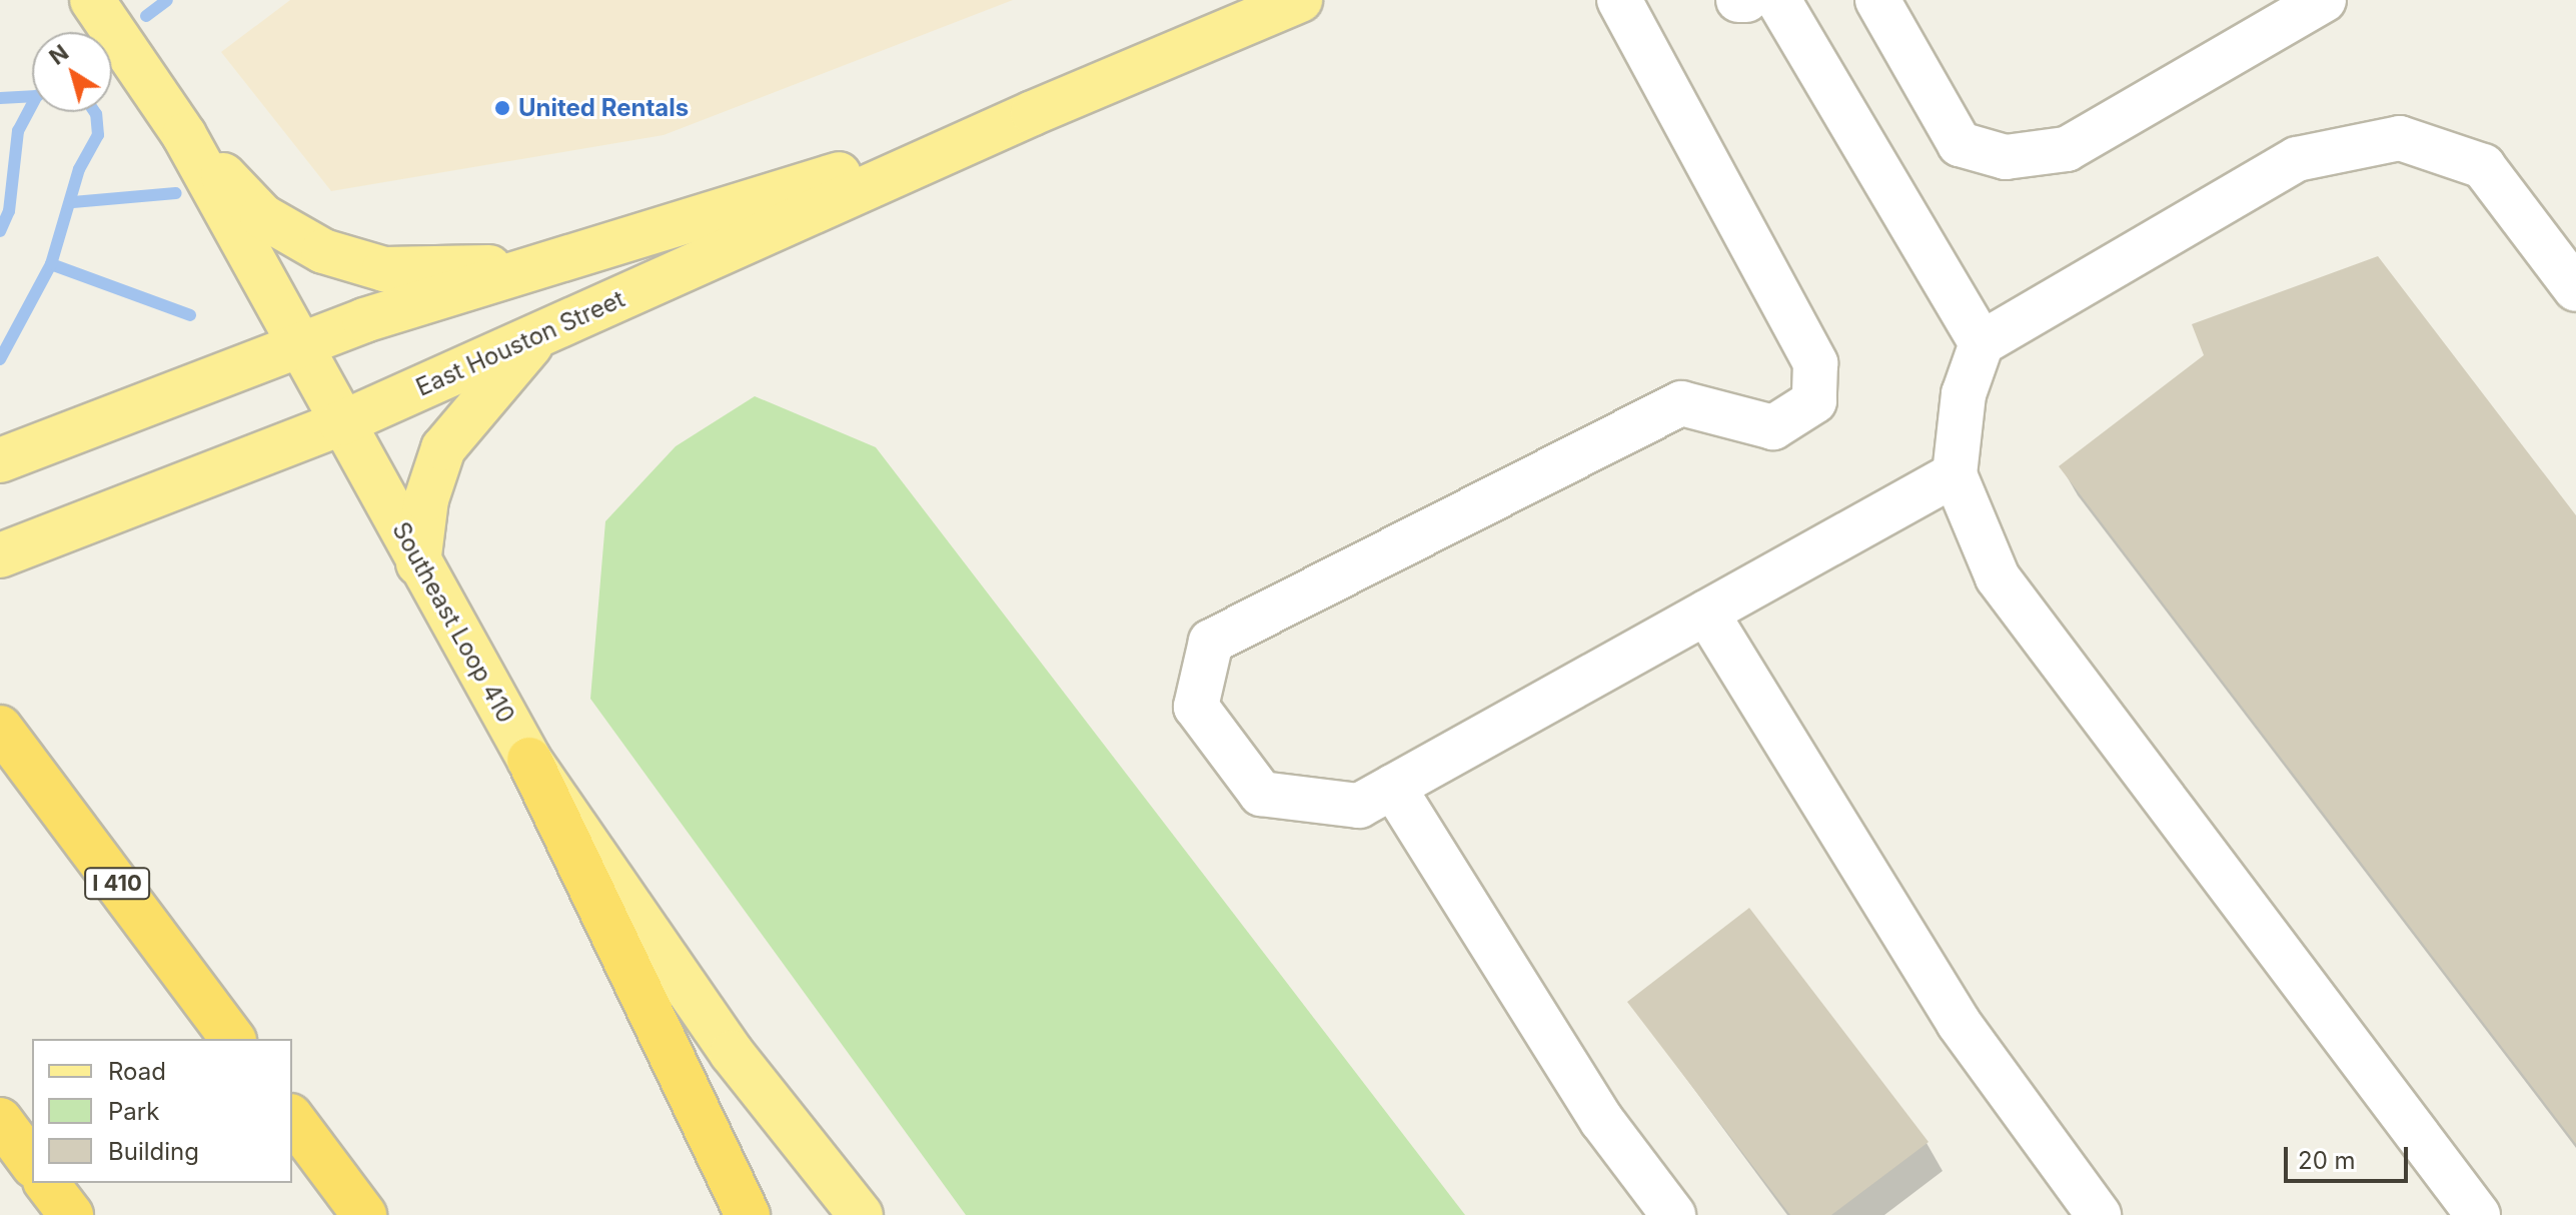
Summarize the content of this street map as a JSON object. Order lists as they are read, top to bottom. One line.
{"streets":{"highway":["I 410"],"main road":["East Houston Street","Southeast Loop 410"]},"crossings":[["East Houston Street","Southeast Loop 410"]],"places":["United Rentals"],"legend":["Road","Park","Building"],"scale_bar":"20 m","north":"top left"}
